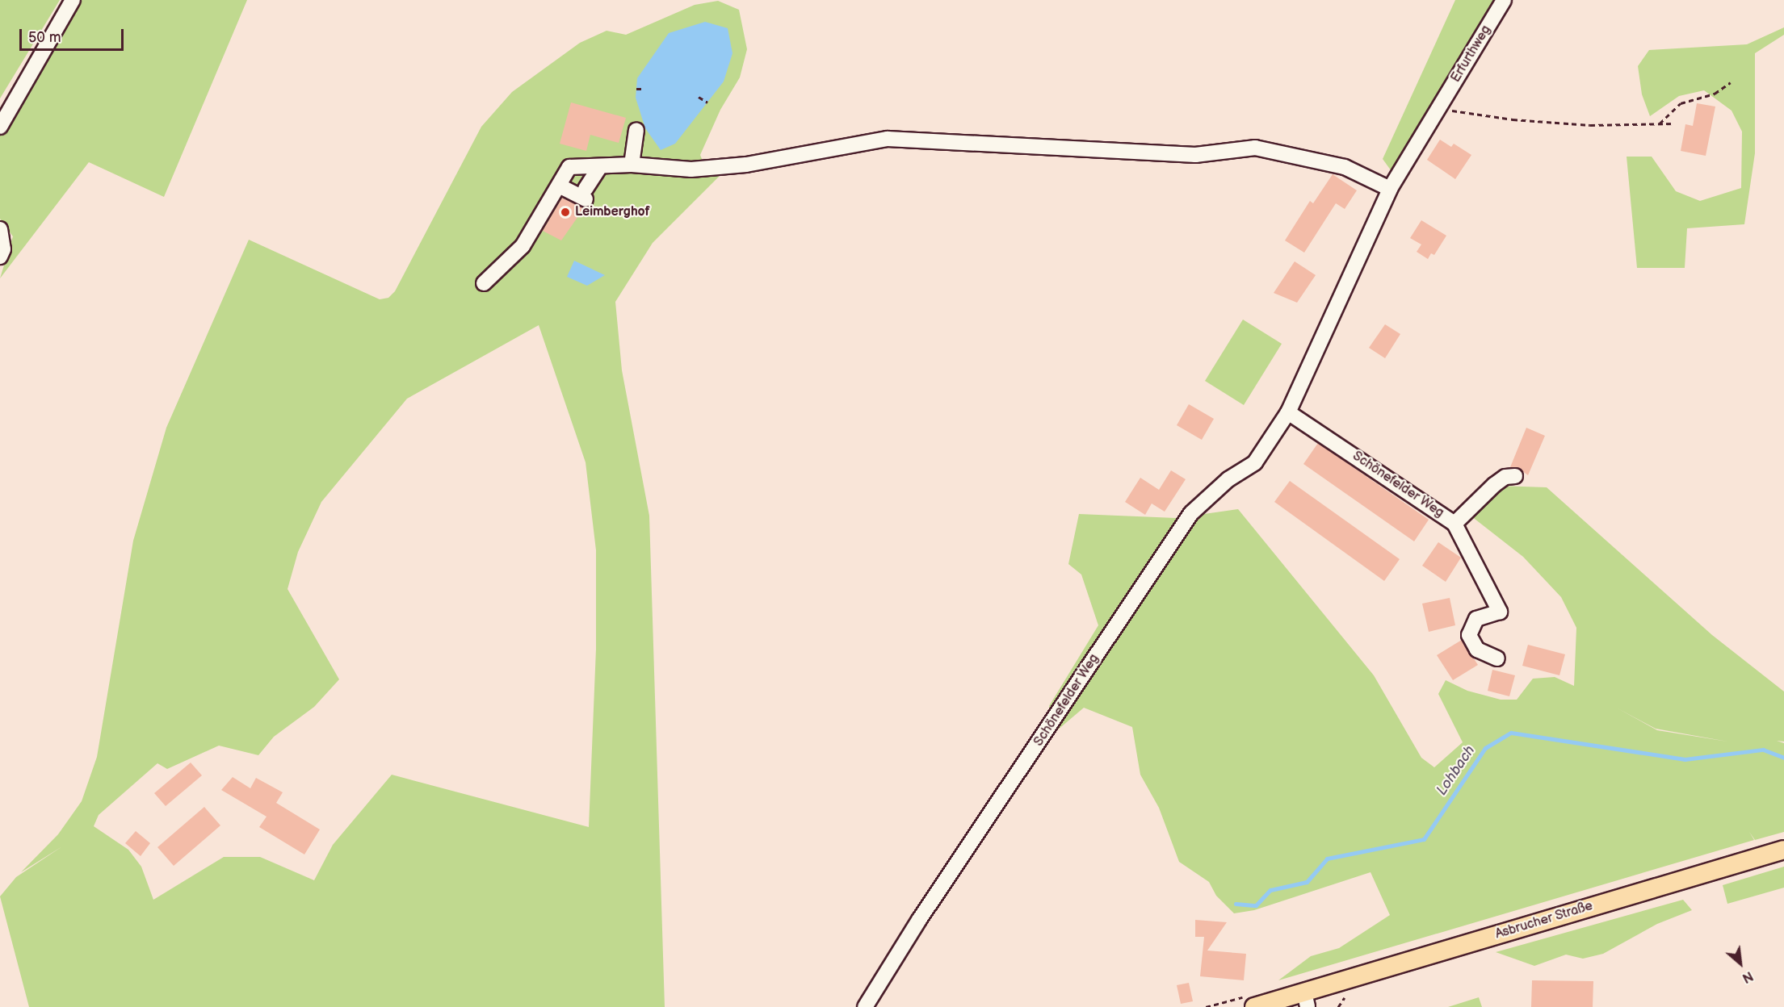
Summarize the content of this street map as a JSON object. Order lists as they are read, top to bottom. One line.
{"streets":{"main road":["Asbrucher Straße"],"street":["Erfurthweg","Schönefelder Weg"]},"crossings":[["Erfurthweg","Schönefelder Weg"]],"water":["Lohbach"],"places":["Leimberghof"],"scale_bar":"50 m","north":"bottom right"}
